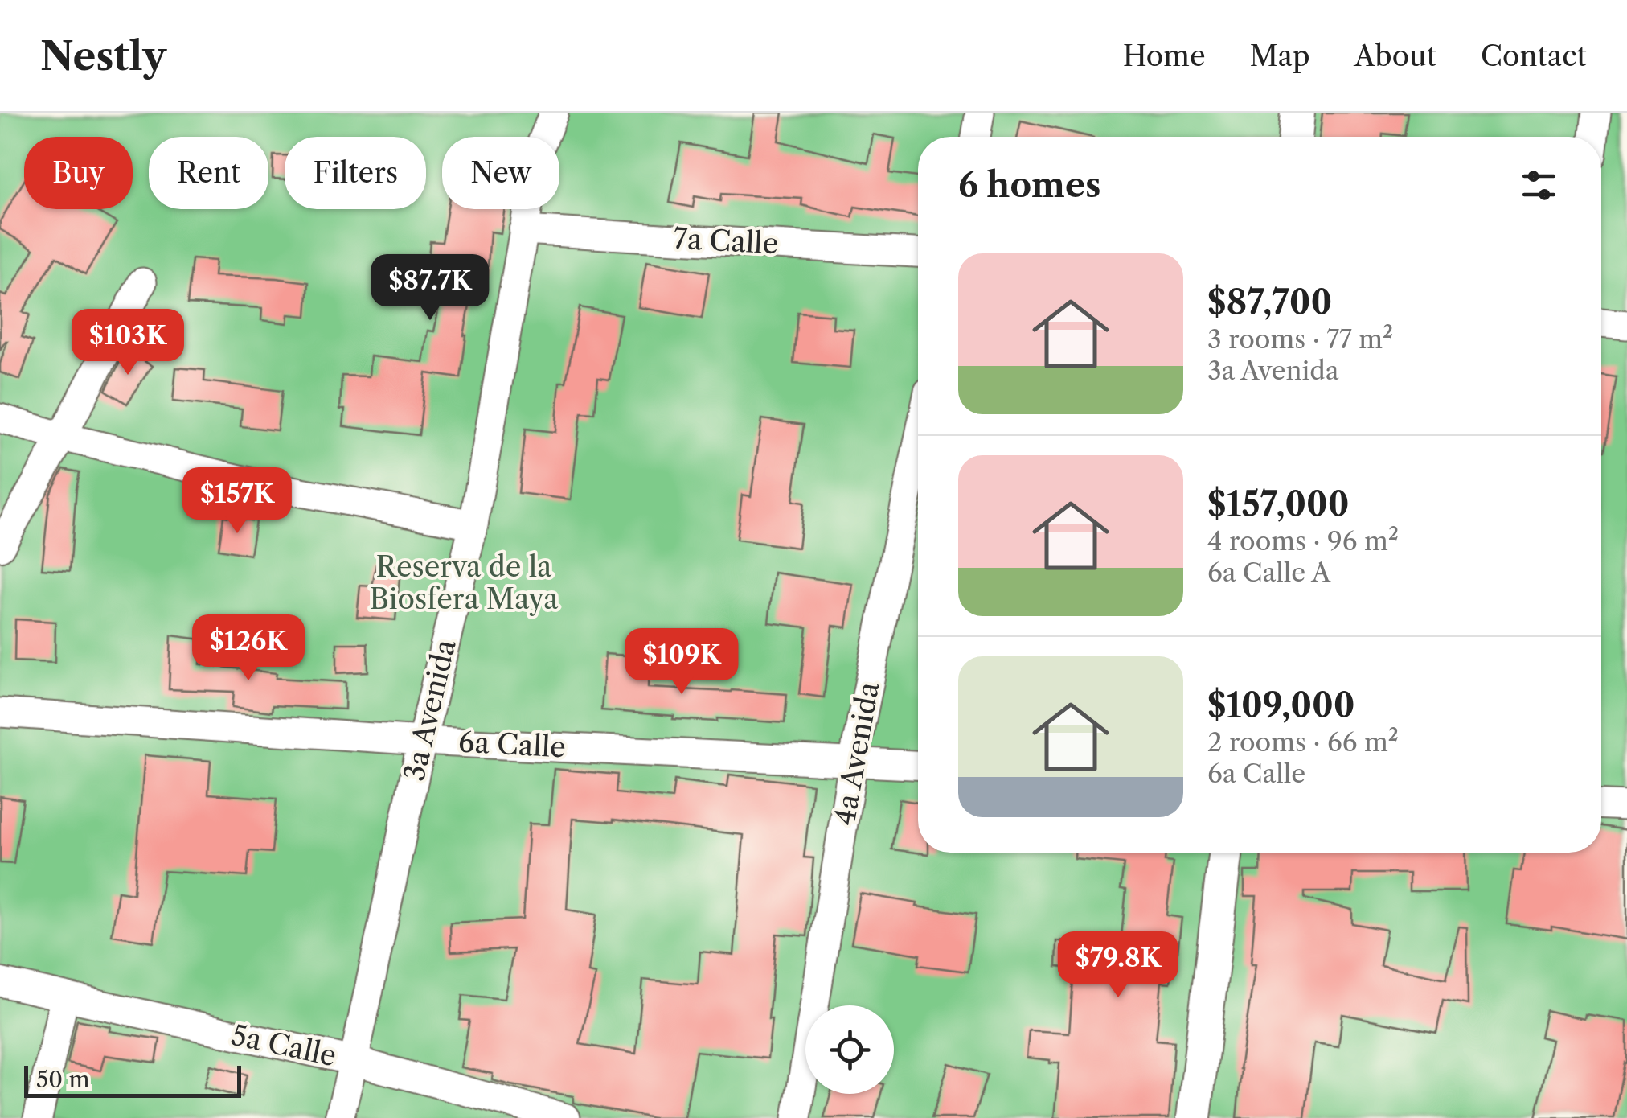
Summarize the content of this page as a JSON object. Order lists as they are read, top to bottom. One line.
{"streets":{"street":["7a Calle","3a Avenida","6a Calle","4a Avenida","5a Calle"]},"crossings":[["7a Calle","3a Avenida"],["3a Avenida","6a Calle"],["3a Avenida","5a Calle"],["6a Calle","4a Avenida"]],"parks":["Reserva de la Biosfera Maya"],"scale_bar":"50 m","page":{"header":"Nestly","nav":["Home","Map","About","Contact"],"chip":["Buy","Rent","Filters","New"],"heading":"6 homes","list":[{"name":"$87,700","note":"3 rooms · 77 m² · 3a Avenida"},{"name":"$157,000","note":"4 rooms · 96 m² · 6a Calle A"},{"name":"$109,000","note":"2 rooms · 66 m² · 6a Calle"}],"price":["$87.7K","$103K","$157K","$126K","$109K","$79.8K"],"scale":"50 m"}}
